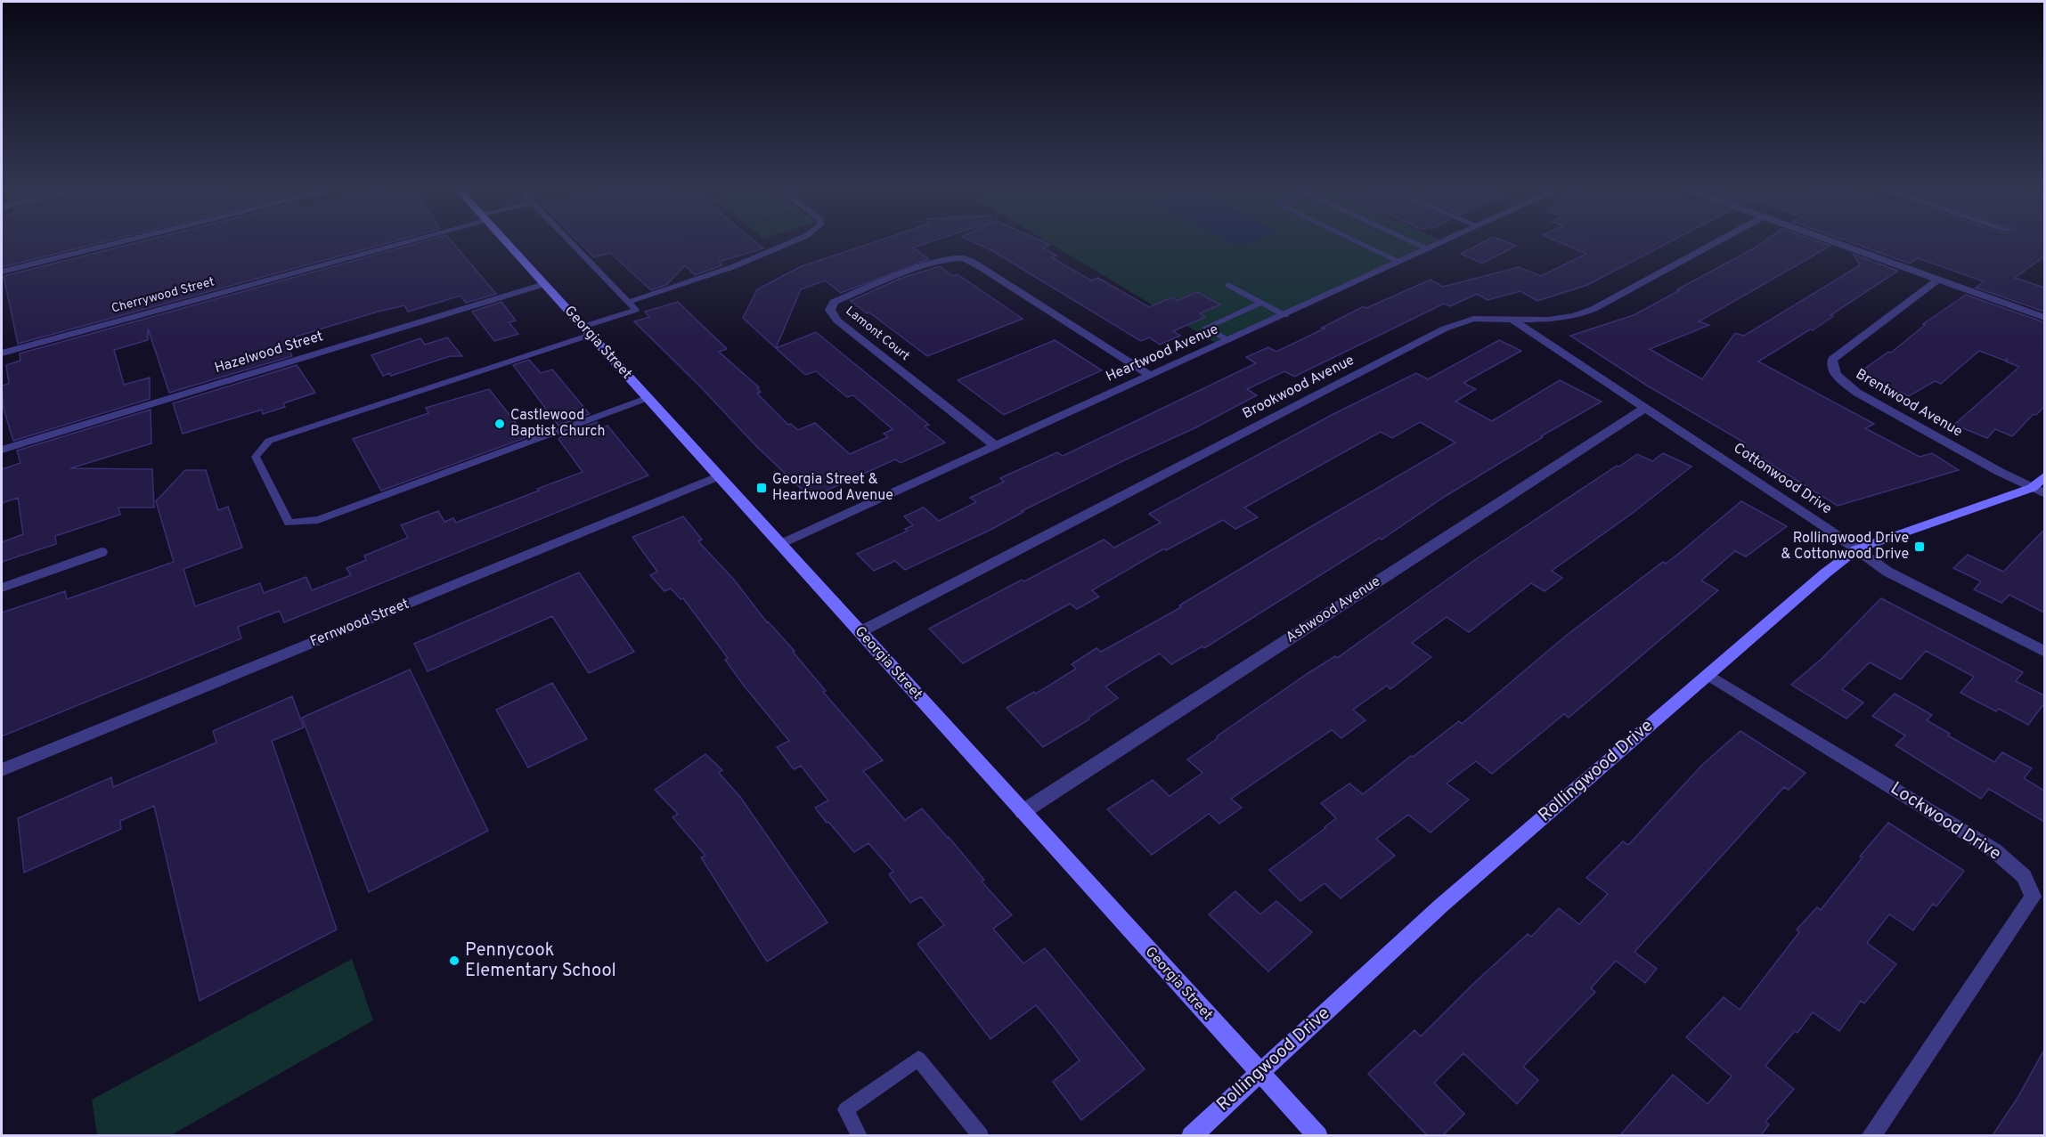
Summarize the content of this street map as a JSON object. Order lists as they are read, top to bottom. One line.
{"streets":{"main road":["Georgia Street","Rollingwood Drive"],"street":["Cherrywood Street","Lamont Court","Hazelwood Street","Heartwood Avenue","Brookwood Avenue","Brentwood Avenue","Cottonwood Drive","Ashwood Avenue","Fernwood Street","Lockwood Drive"]},"crossings":[["Lamont Court","Heartwood Avenue"],["Georgia Street","Hazelwood Street"],["Georgia Street","Heartwood Avenue"],["Georgia Street","Brookwood Avenue"],["Georgia Street","Ashwood Avenue"],["Georgia Street","Fernwood Street"],["Georgia Street","Rollingwood Drive"],["Brookwood Avenue","Cottonwood Drive"],["Brentwood Avenue","Rollingwood Drive"],["Cottonwood Drive","Ashwood Avenue"],["Cottonwood Drive","Rollingwood Drive"],["Rollingwood Drive","Lockwood Drive"]],"places":{"other":["Castlewood Baptist Church","Pennycook Elementary School"],"transit":["Georgia Street & Heartwood Avenue","Rollingwood Drive & Cottonwood Drive"]}}
